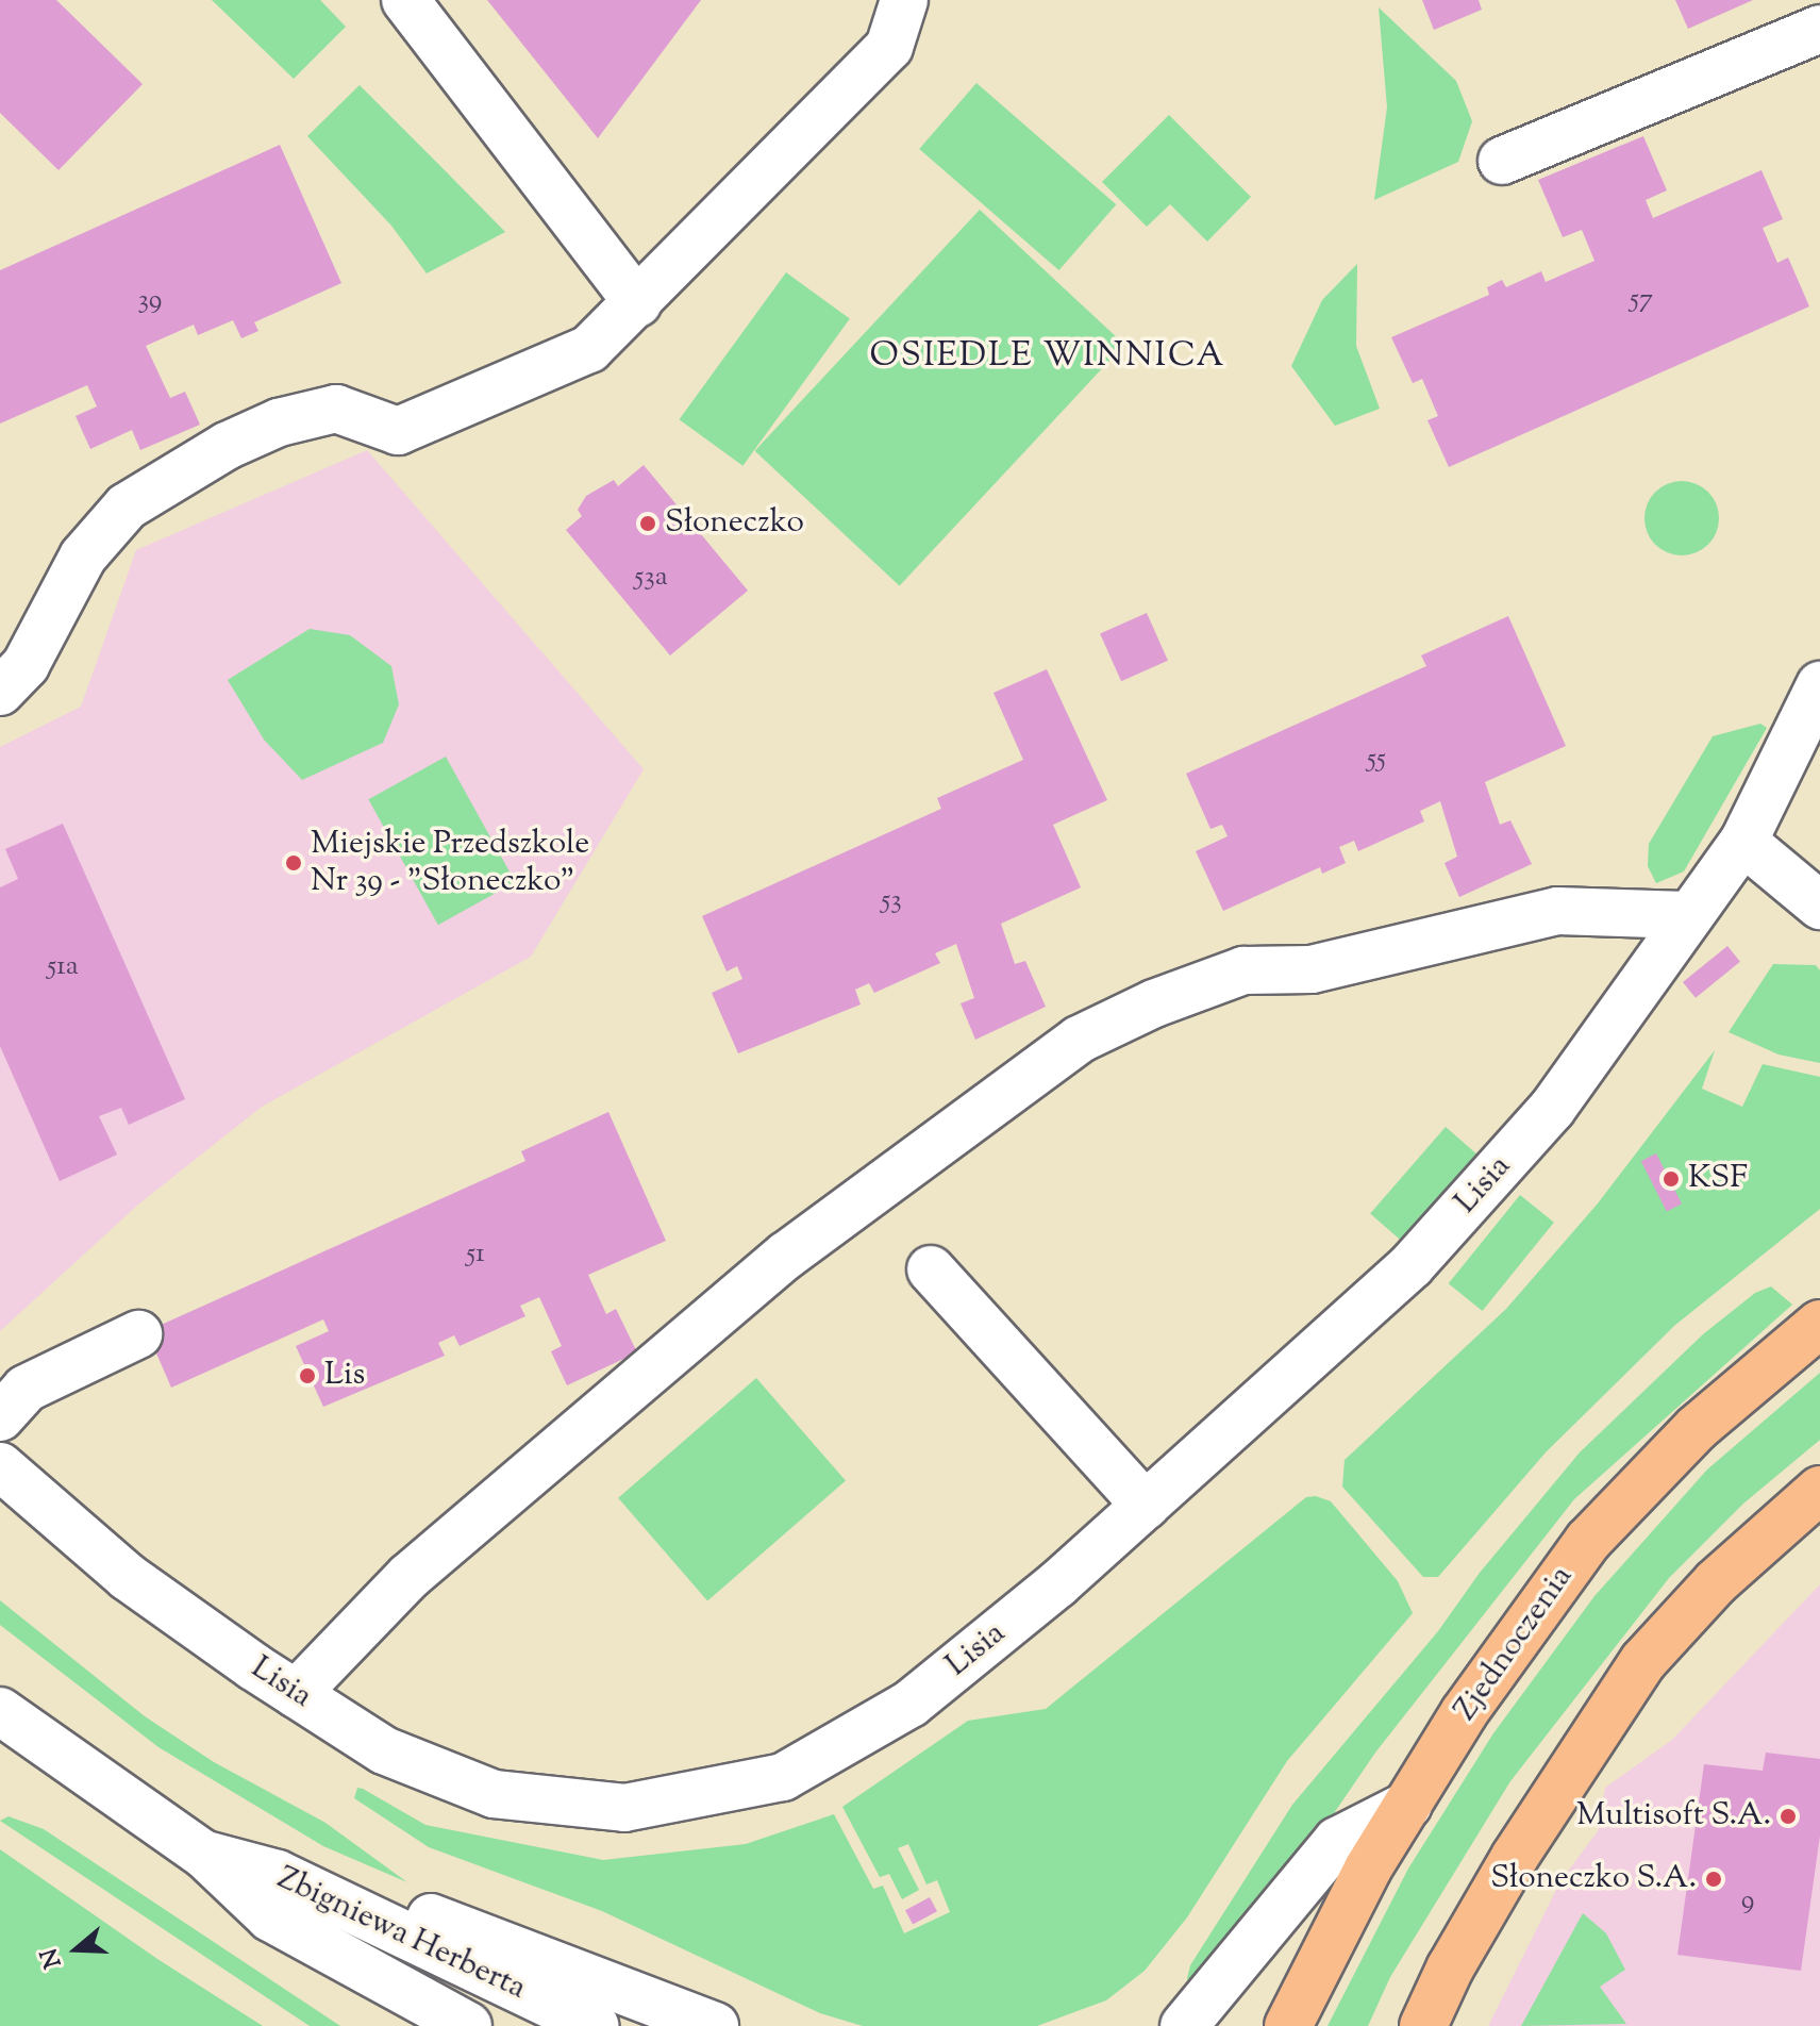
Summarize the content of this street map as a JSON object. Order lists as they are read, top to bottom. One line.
{"streets":{"main road":["Zjednoczenia"],"street":["Lisia","Zbigniewa Herberta"]},"districts":["OSIEDLE WINNICA"],"places":["Słoneczko","Miejskie Przedszkole Nr 39 - \"Słoneczko\"","KSF","Lis","Multisoft S.A.","Słoneczko S.A."],"house_numbers":["57","39","53a","55","53","51a","51","9"],"north":"left"}
